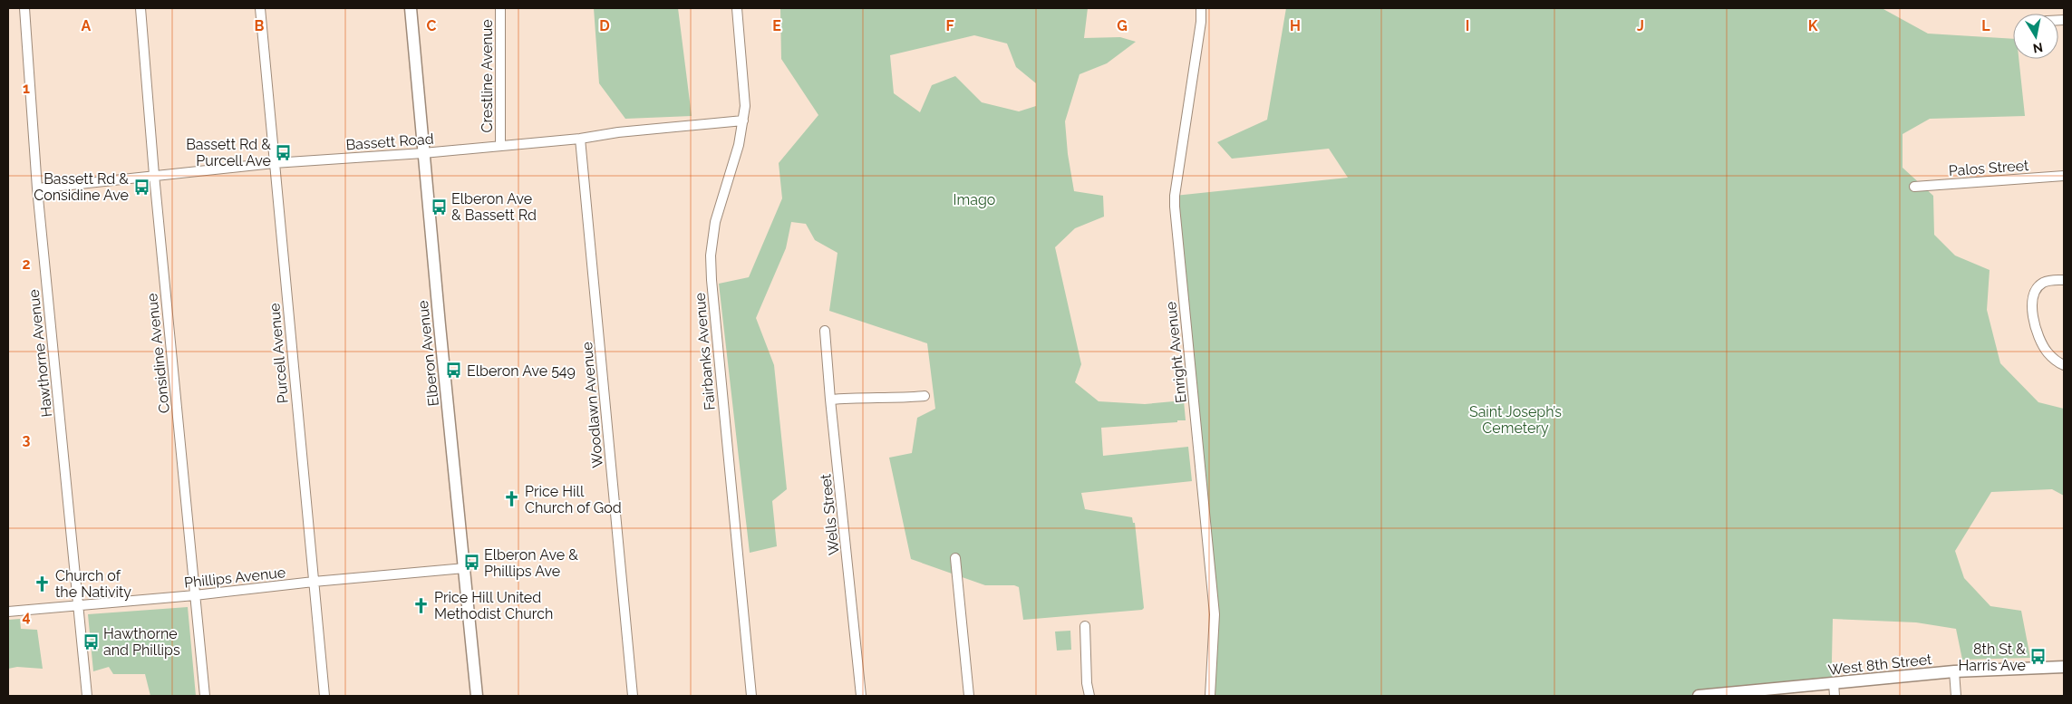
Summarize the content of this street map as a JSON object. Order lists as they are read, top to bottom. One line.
{"streets":{"street":["Crestline Avenue","Bassett Road","Palos Street","Fairbanks Avenue","Enright Avenue","Hawthorne Avenue","Considine Avenue","Purcell Avenue","Elberon Avenue","Woodlawn Avenue","Wells Street","Phillips Avenue","West 8th Street"]},"crossings":[["Crestline Avenue","Bassett Road"],["Bassett Road","Fairbanks Avenue"],["Bassett Road","Hawthorne Avenue"],["Bassett Road","Considine Avenue"],["Bassett Road","Purcell Avenue"],["Bassett Road","Elberon Avenue"],["Bassett Road","Woodlawn Avenue"],["Hawthorne Avenue","Phillips Avenue"],["Considine Avenue","Phillips Avenue"],["Purcell Avenue","Phillips Avenue"],["Elberon Avenue","Phillips Avenue"]],"parks":["Imago","Saint Joseph’s Cemetery"],"places":{"bus stop":["Bassett Rd & Purcell Ave","Bassett Rd & Considine Ave","Elberon Ave & Bassett Rd","Elberon Ave 549","Elberon Ave & Phillips Ave","Hawthorne and Phillips","8th St & Harris Ave"],"church":["Price Hill Church of God","Church of the Nativity","Price Hill United Methodist Church"]},"north":"bottom","grid":{"columns":["A","B","C","D","E","F","G","H","I","J","K","L"],"rows":["1","2","3","4"]}}
